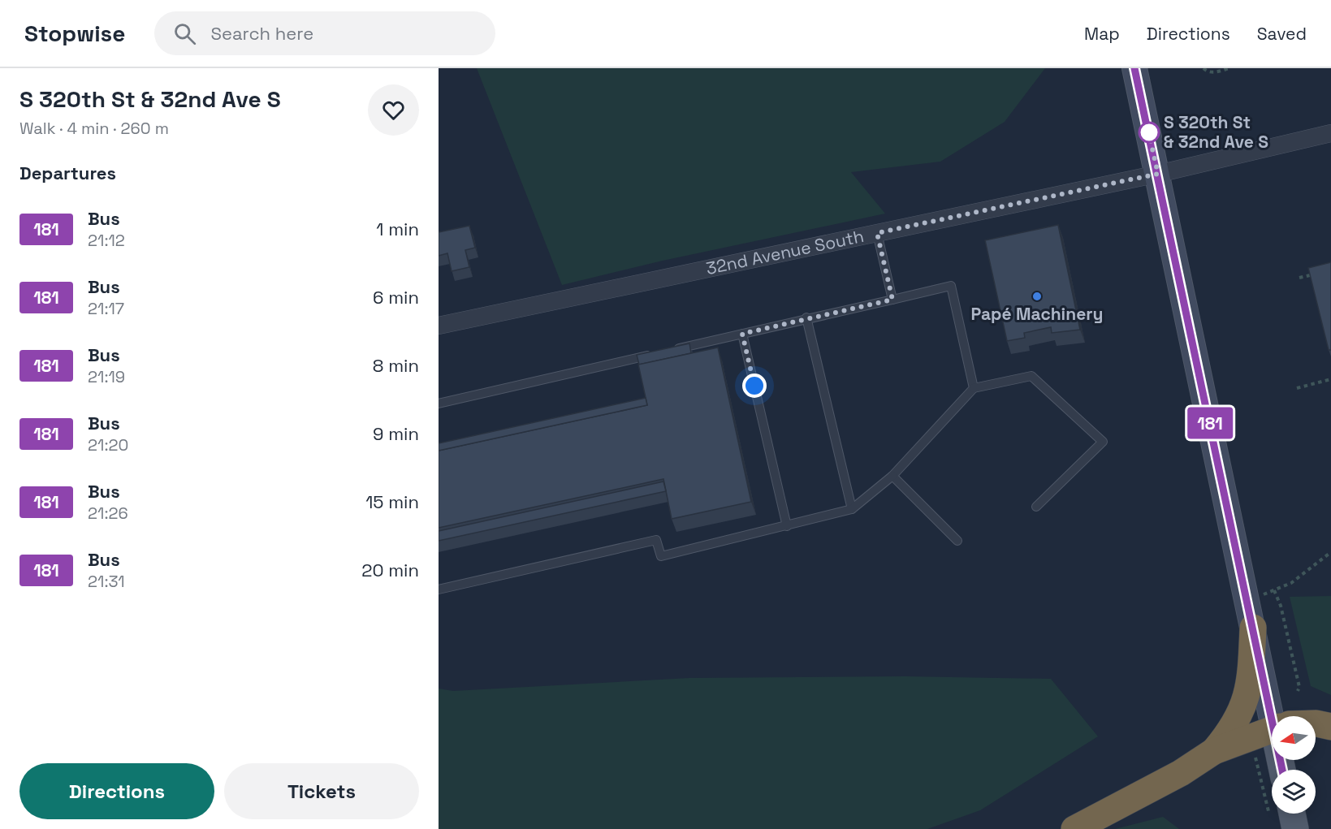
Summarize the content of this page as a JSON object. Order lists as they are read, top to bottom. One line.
{"streets":{"street":["32nd Avenue South"]},"places":["S 320th St & 32nd Ave S","Papé Machinery"],"lines":["bus line 181"],"north":"left","page":{"header":"Stopwise","search":"Search here","nav":["Map","Directions","Saved"],"heading":[["S 320th St & 32nd Ave S","Walk · 4 min · 260 m"],"Departures"],"on_map":"181","list":[{"mark":"181","name":"Bus","note":"21:12","value":"1 min"},{"mark":"181","name":"Bus","note":"21:17","value":"6 min"},{"mark":"181","name":"Bus","note":"21:19","value":"8 min"},{"mark":"181","name":"Bus","note":"21:20","value":"9 min"},{"mark":"181","name":"Bus","note":"21:26","value":"15 min"},{"mark":"181","name":"Bus","note":"21:31","value":"20 min"}],"buttons":["Directions","Tickets"]}}
